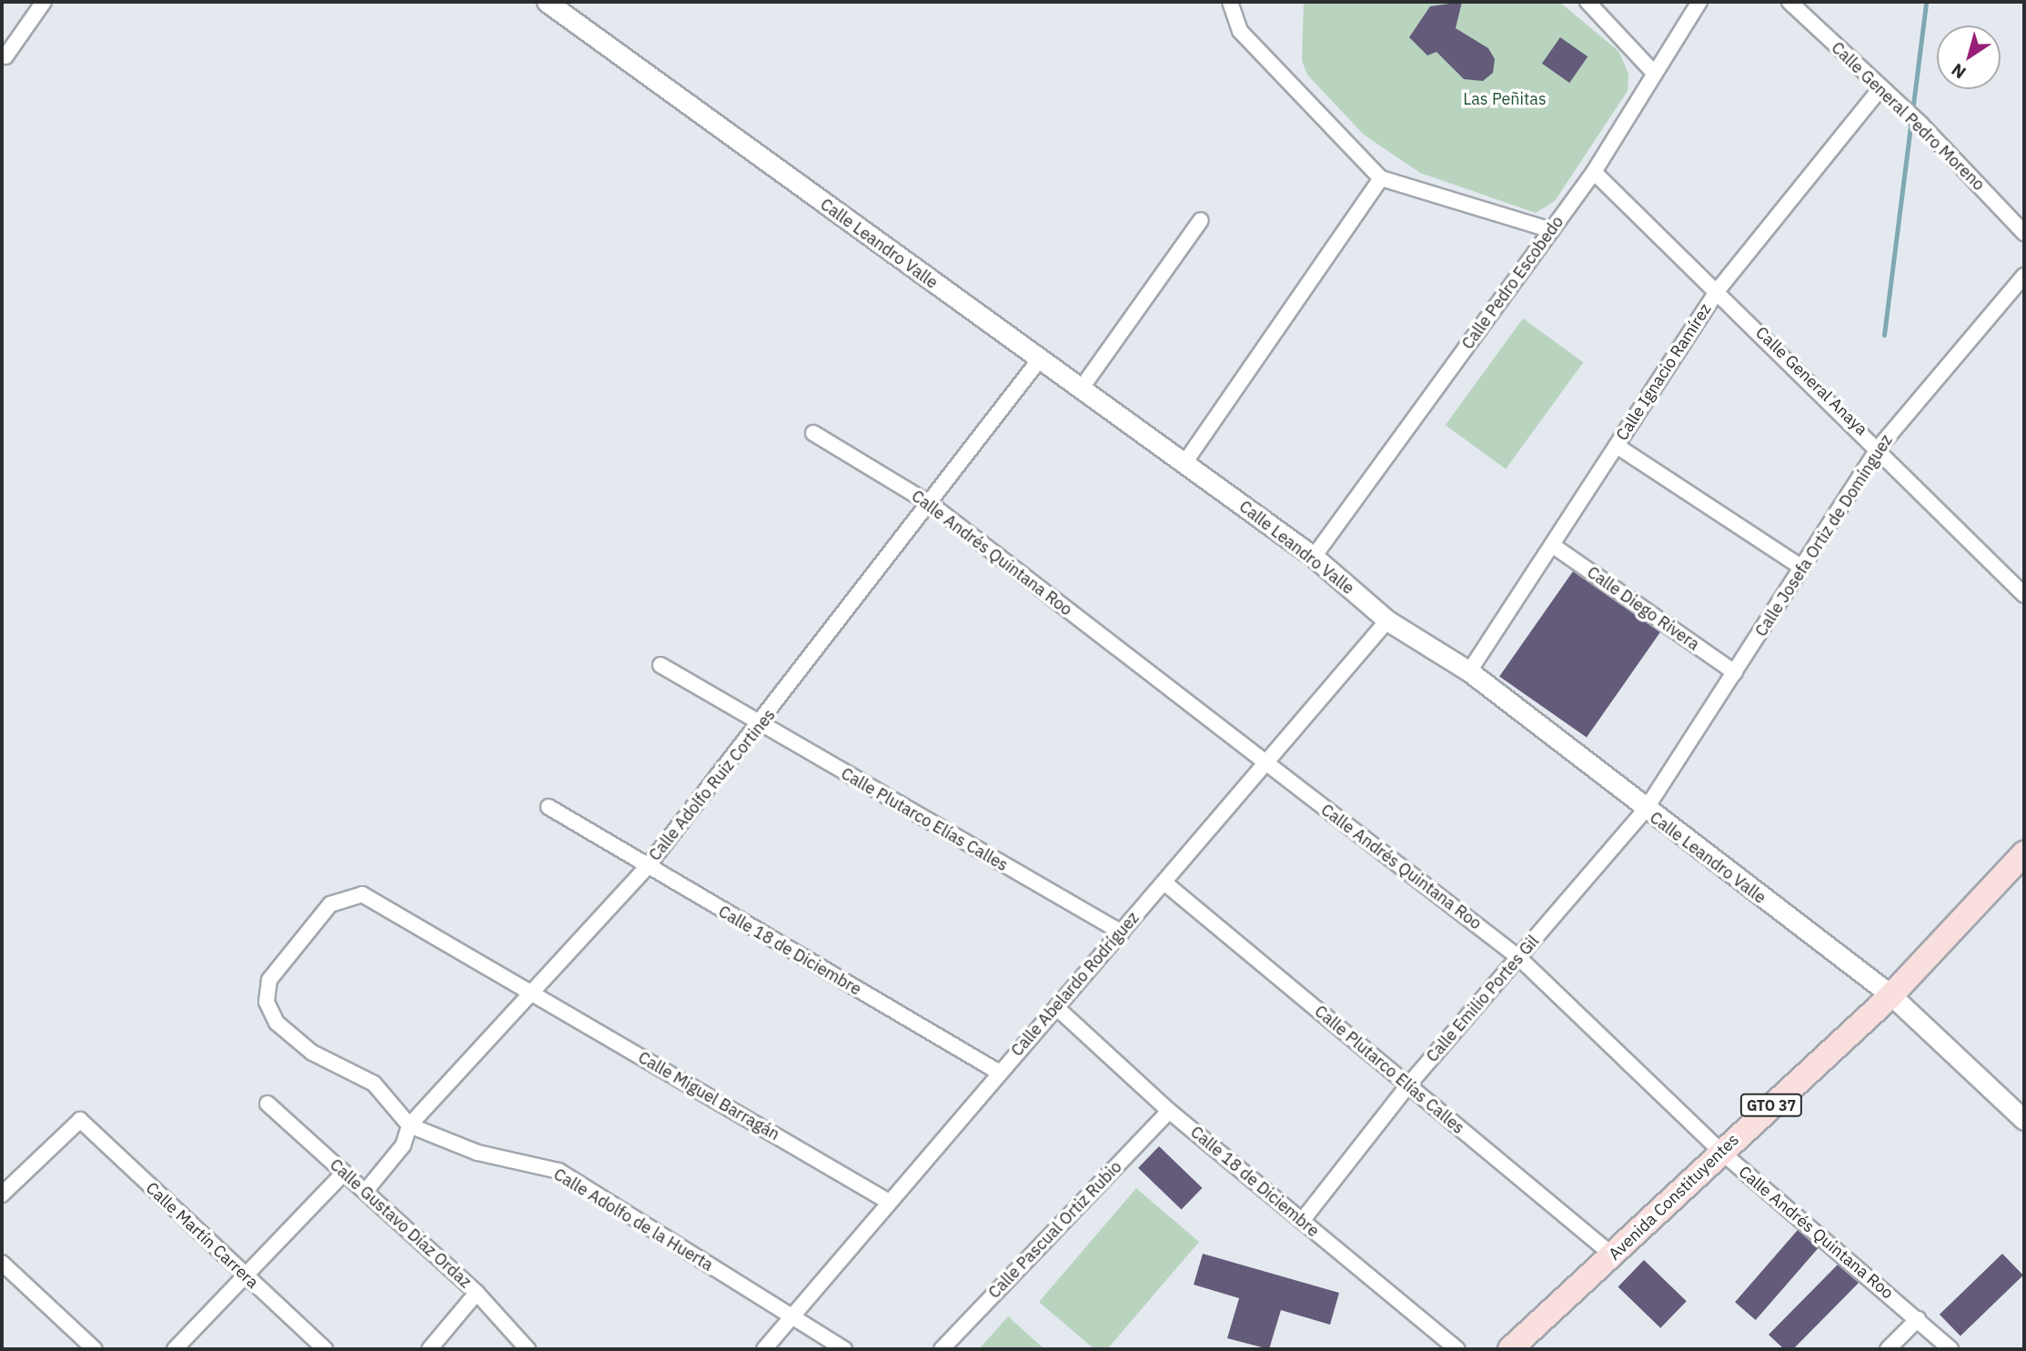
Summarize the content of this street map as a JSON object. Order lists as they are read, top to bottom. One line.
{"streets":{"main road":["GTO 37","Avenida Constituyentes"],"street":["Calle General Pedro Moreno","Calle Leandro Valle","Calle Pedro Escobedo","Calle Ignacio Ramírez","Calle General Anaya","Calle Josefa Ortiz de Domínguez","Calle Andrés Quintana Roo","Calle Diego Rivera","Calle Adolfo Ruiz Cortines","Calle Plutarco Elías Calles","Calle 18 de Diciembre","Calle Abelardo Rodríguez","Calle Emilio Portes Gil","Calle Miguel Barragán","Calle Adolfo de la Huerta","Calle Gustavo Díaz Ordaz","Calle Pascual Ortiz Rubio","Calle Martín Carrera"]},"crossings":[["Calle General Pedro Moreno","Calle Ignacio Ramírez"],["Calle Leandro Valle","Calle Pedro Escobedo"],["Calle Leandro Valle","Calle Ignacio Ramírez"],["Calle Leandro Valle","Calle Josefa Ortiz de Domínguez"],["Calle Leandro Valle","Calle Adolfo Ruiz Cortines"],["Calle Leandro Valle","Calle Abelardo Rodríguez"],["Calle Leandro Valle","Calle Emilio Portes Gil"],["Calle Leandro Valle","Avenida Constituyentes"],["Calle Pedro Escobedo","Calle General Anaya"],["Calle Ignacio Ramírez","Calle General Anaya"],["Calle Ignacio Ramírez","Calle Diego Rivera"],["Calle General Anaya","Calle Josefa Ortiz de Domínguez"],["Calle Josefa Ortiz de Domínguez","Calle Diego Rivera"],["Calle Josefa Ortiz de Domínguez","Calle Emilio Portes Gil"],["Calle Andrés Quintana Roo","Calle Adolfo Ruiz Cortines"],["Calle Andrés Quintana Roo","Calle Abelardo Rodríguez"],["Calle Andrés Quintana Roo","Calle Emilio Portes Gil"],["Calle Andrés Quintana Roo","Avenida Constituyentes"],["Calle Adolfo Ruiz Cortines","Calle Plutarco Elías Calles"],["Calle Adolfo Ruiz Cortines","Calle 18 de Diciembre"],["Calle Adolfo Ruiz Cortines","Calle Miguel Barragán"],["Calle Adolfo Ruiz Cortines","Calle Adolfo de la Huerta"],["Calle Adolfo Ruiz Cortines","Calle Gustavo Díaz Ordaz"],["Calle Plutarco Elías Calles","Calle Abelardo Rodríguez"],["Calle Plutarco Elías Calles","Calle Emilio Portes Gil"],["Calle Plutarco Elías Calles","Avenida Constituyentes"],["Calle 18 de Diciembre","Calle Abelardo Rodríguez"],["Calle 18 de Diciembre","Calle Emilio Portes Gil"],["Calle 18 de Diciembre","Calle Pascual Ortiz Rubio"],["Calle Abelardo Rodríguez","Calle Miguel Barragán"],["Calle Abelardo Rodríguez","Calle Adolfo de la Huerta"],["Calle Miguel Barragán","Calle Adolfo de la Huerta"]],"parks":["Las Peñitas"],"north":"bottom left"}
